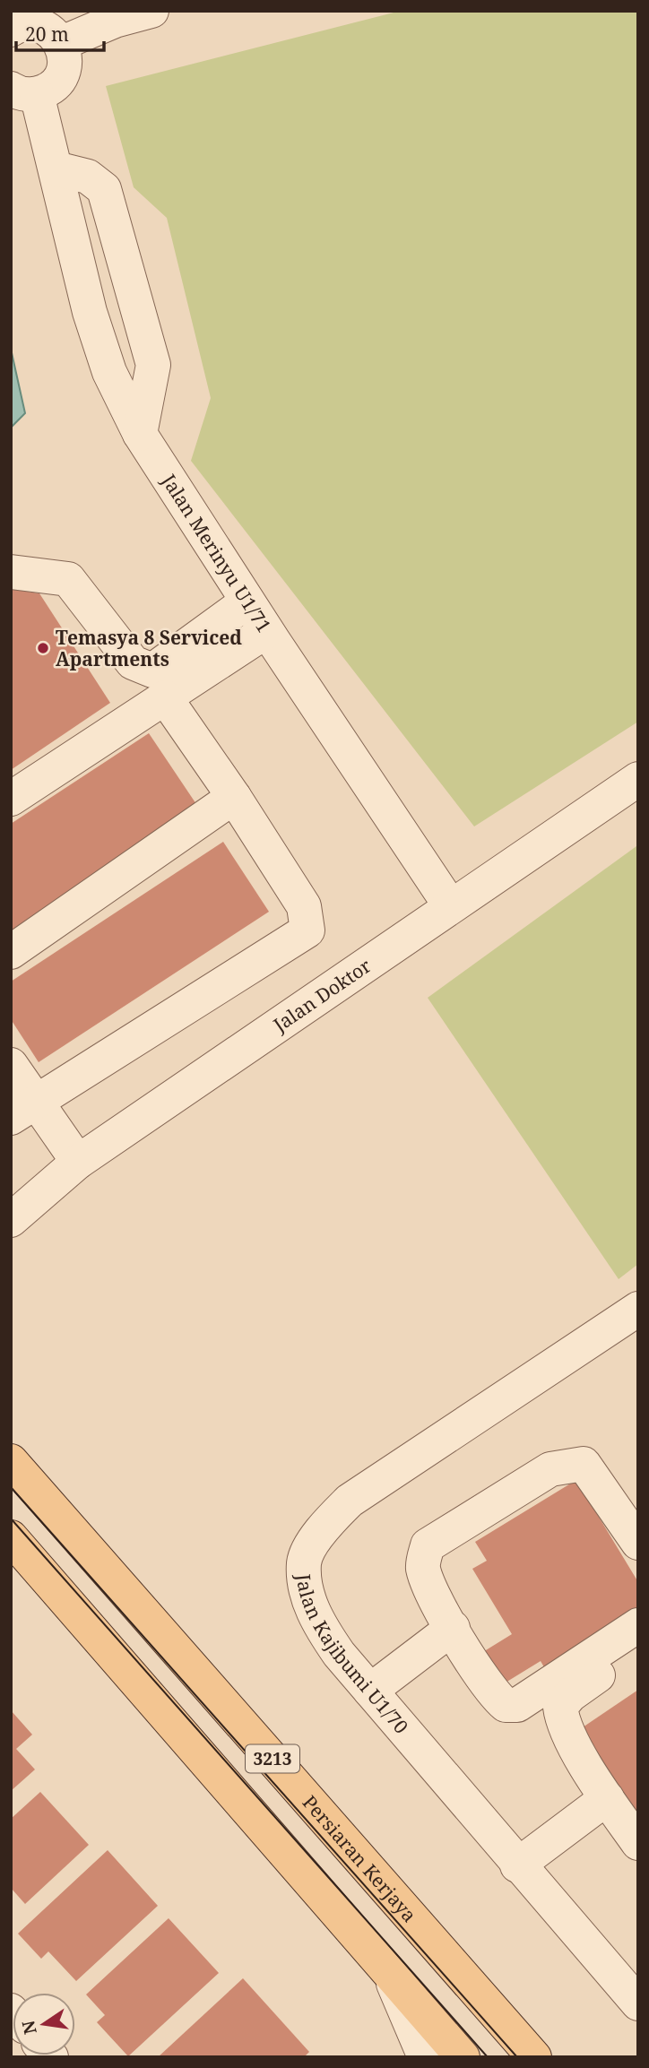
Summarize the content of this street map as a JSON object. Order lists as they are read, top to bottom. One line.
{"streets":{"main road":["3213","Persiaran Kerjaya"],"street":["Jalan Merinyu U1/71","Jalan Doktor","Jalan Kajibumi U1/70"]},"crossings":[["Jalan Merinyu U1/71","Jalan Doktor"]],"places":["Temasya 8 Serviced Apartments"],"scale_bar":"20 m","north":"left"}
